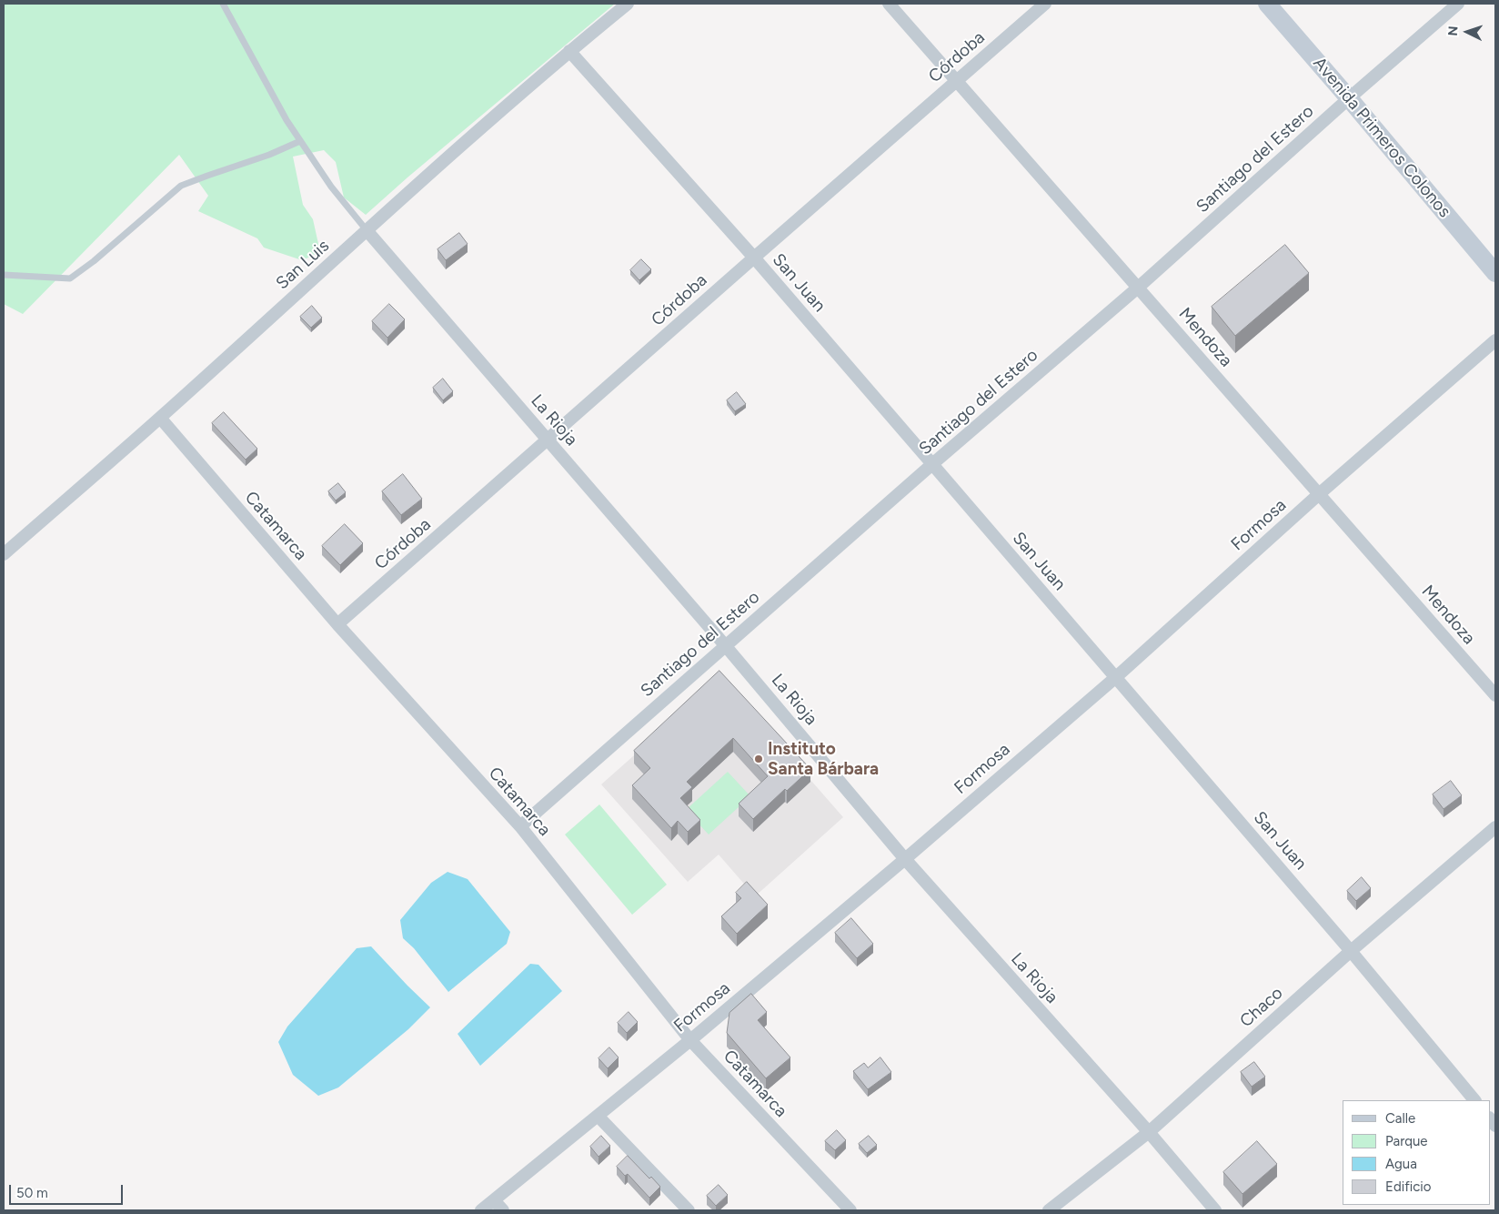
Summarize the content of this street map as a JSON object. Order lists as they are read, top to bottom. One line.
{"streets":{"street":["Córdoba","Avenida Primeros Colonos","Santiago del Estero","San Luis","San Juan","Mendoza","La Rioja","Formosa","Catamarca","Chaco"]},"crossings":[["Córdoba","San Juan"],["Córdoba","Mendoza"],["Córdoba","La Rioja"],["Córdoba","Catamarca"],["Avenida Primeros Colonos","Santiago del Estero"],["Santiago del Estero","San Juan"],["Santiago del Estero","Mendoza"],["Santiago del Estero","La Rioja"],["Santiago del Estero","Catamarca"],["San Luis","San Juan"],["San Luis","La Rioja"],["San Luis","Catamarca"],["San Juan","Formosa"],["San Juan","Chaco"],["Mendoza","Formosa"],["La Rioja","Formosa"],["La Rioja","Chaco"],["Formosa","Catamarca"]],"places":["Instituto Santa Bárbara"],"legend":["Calle","Parque","Agua","Edificio"],"scale_bar":"50 m","north":"left"}
